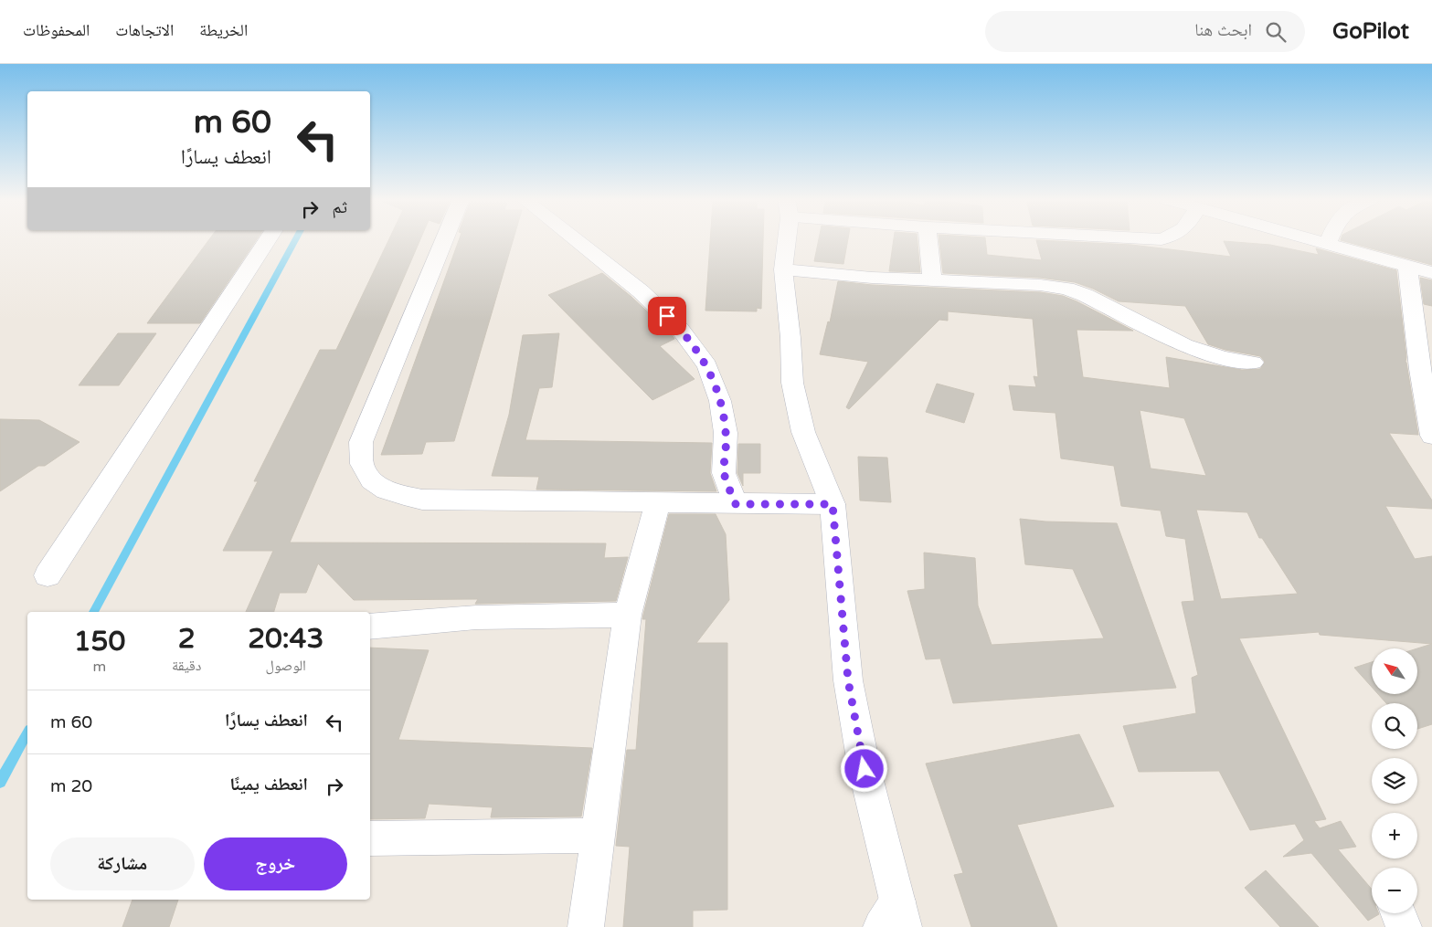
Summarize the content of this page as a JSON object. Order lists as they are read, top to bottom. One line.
{"north":"top left","page":{"header":"GoPilot","search":"ابحث هنا","nav":["الخريطة","الاتجاهات","المحفوظات"],"turn":["60 m","انعطف يسارًا"],"then":"ثم","eta":["20:43","الوصول","2","دقيقة","150","m"],"map_buttons":["+","−"],"list":[{"name":"انعطف يسارًا","value":"60 m"},{"name":"انعطف يمينًا","value":"20 m"}],"buttons":["خروج","مشاركة"]}}
